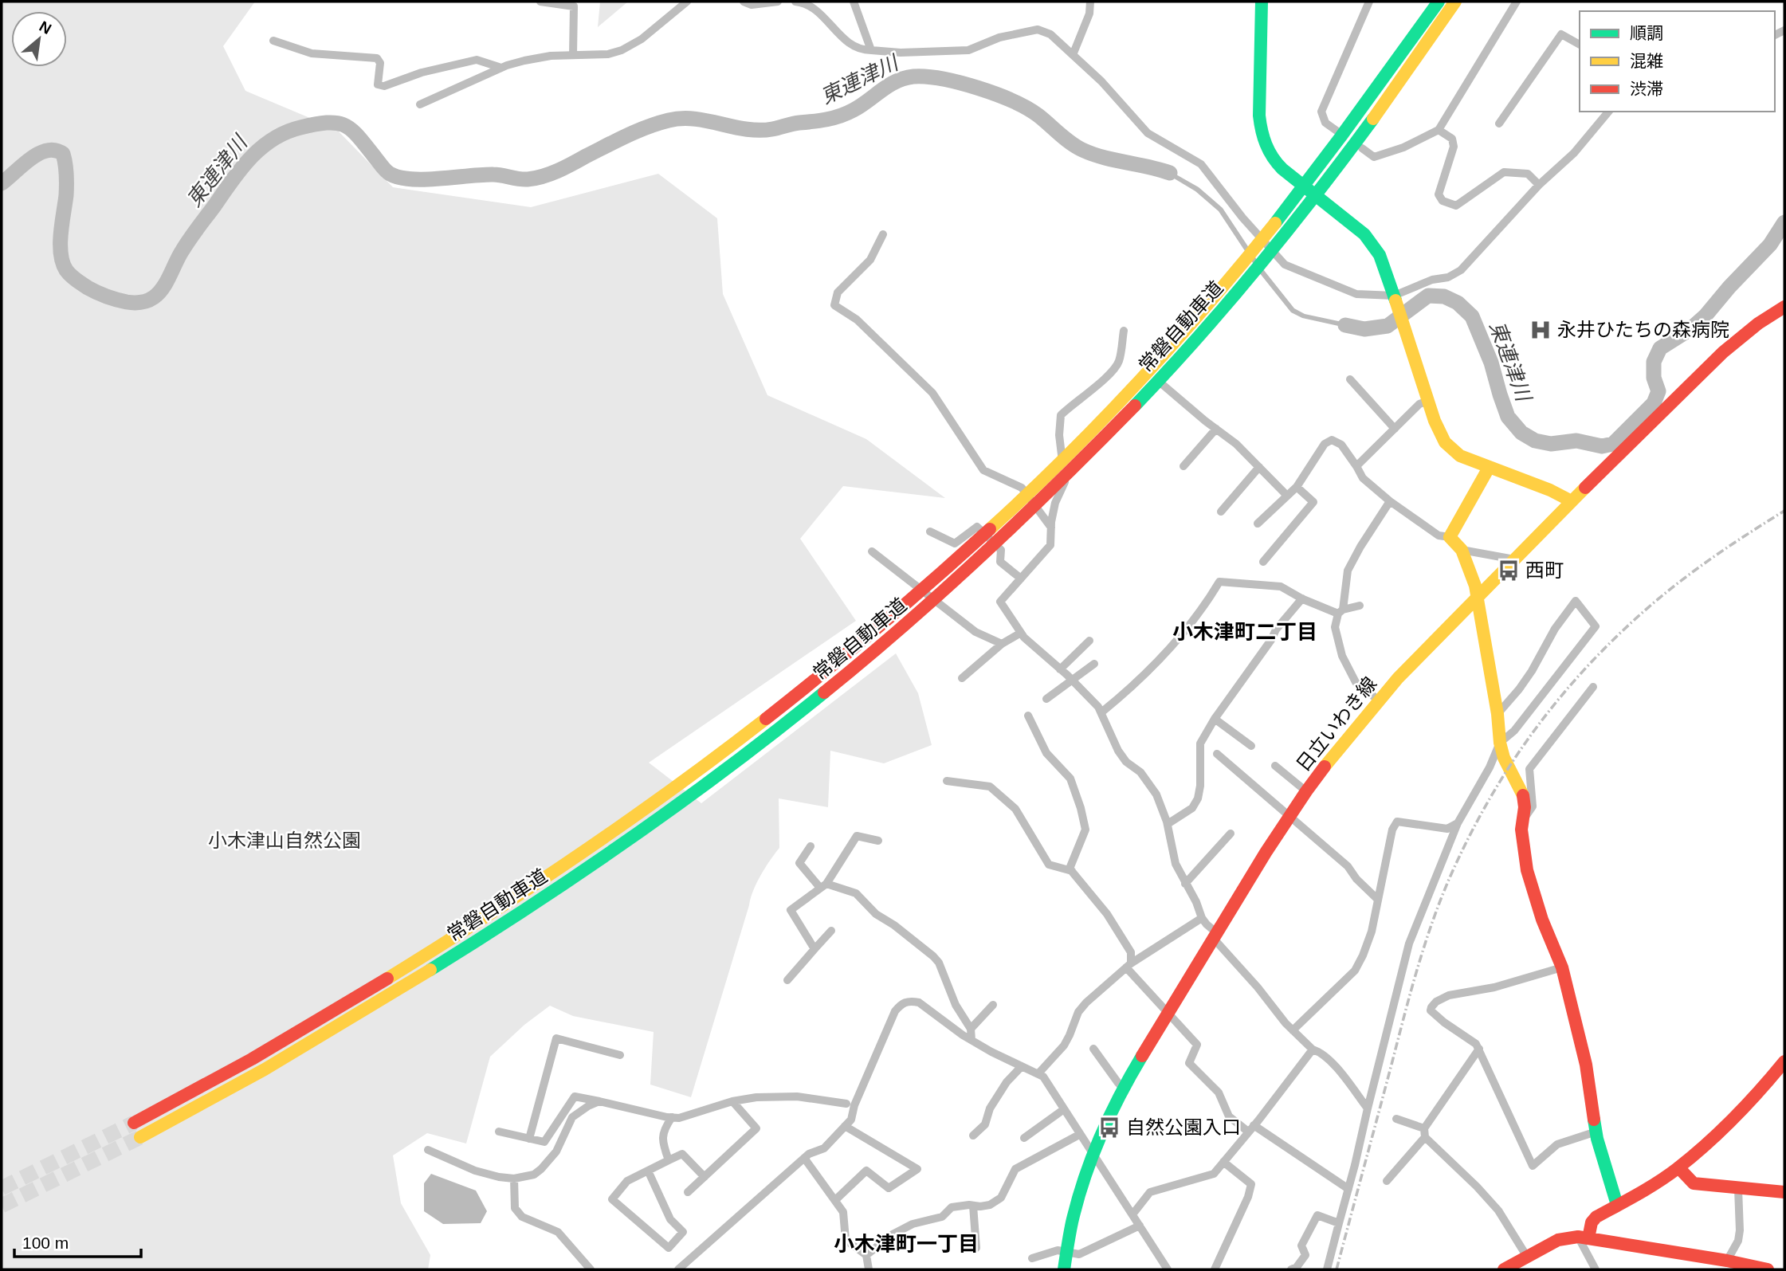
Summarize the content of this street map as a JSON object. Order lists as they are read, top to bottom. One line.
{"streets":{"main road":["常磐自動車道","日立いわき線"]},"districts":["小木津町二丁目","小木津町一丁目"],"water":["東連津川"],"parks":["小木津山自然公園"],"places":{"hospital":["永井ひたちの森病院"],"bus stop":["西町","自然公園入口"]},"legend":["順調","混雑","渋滞"],"scale_bar":"100 m","north":"top right"}
